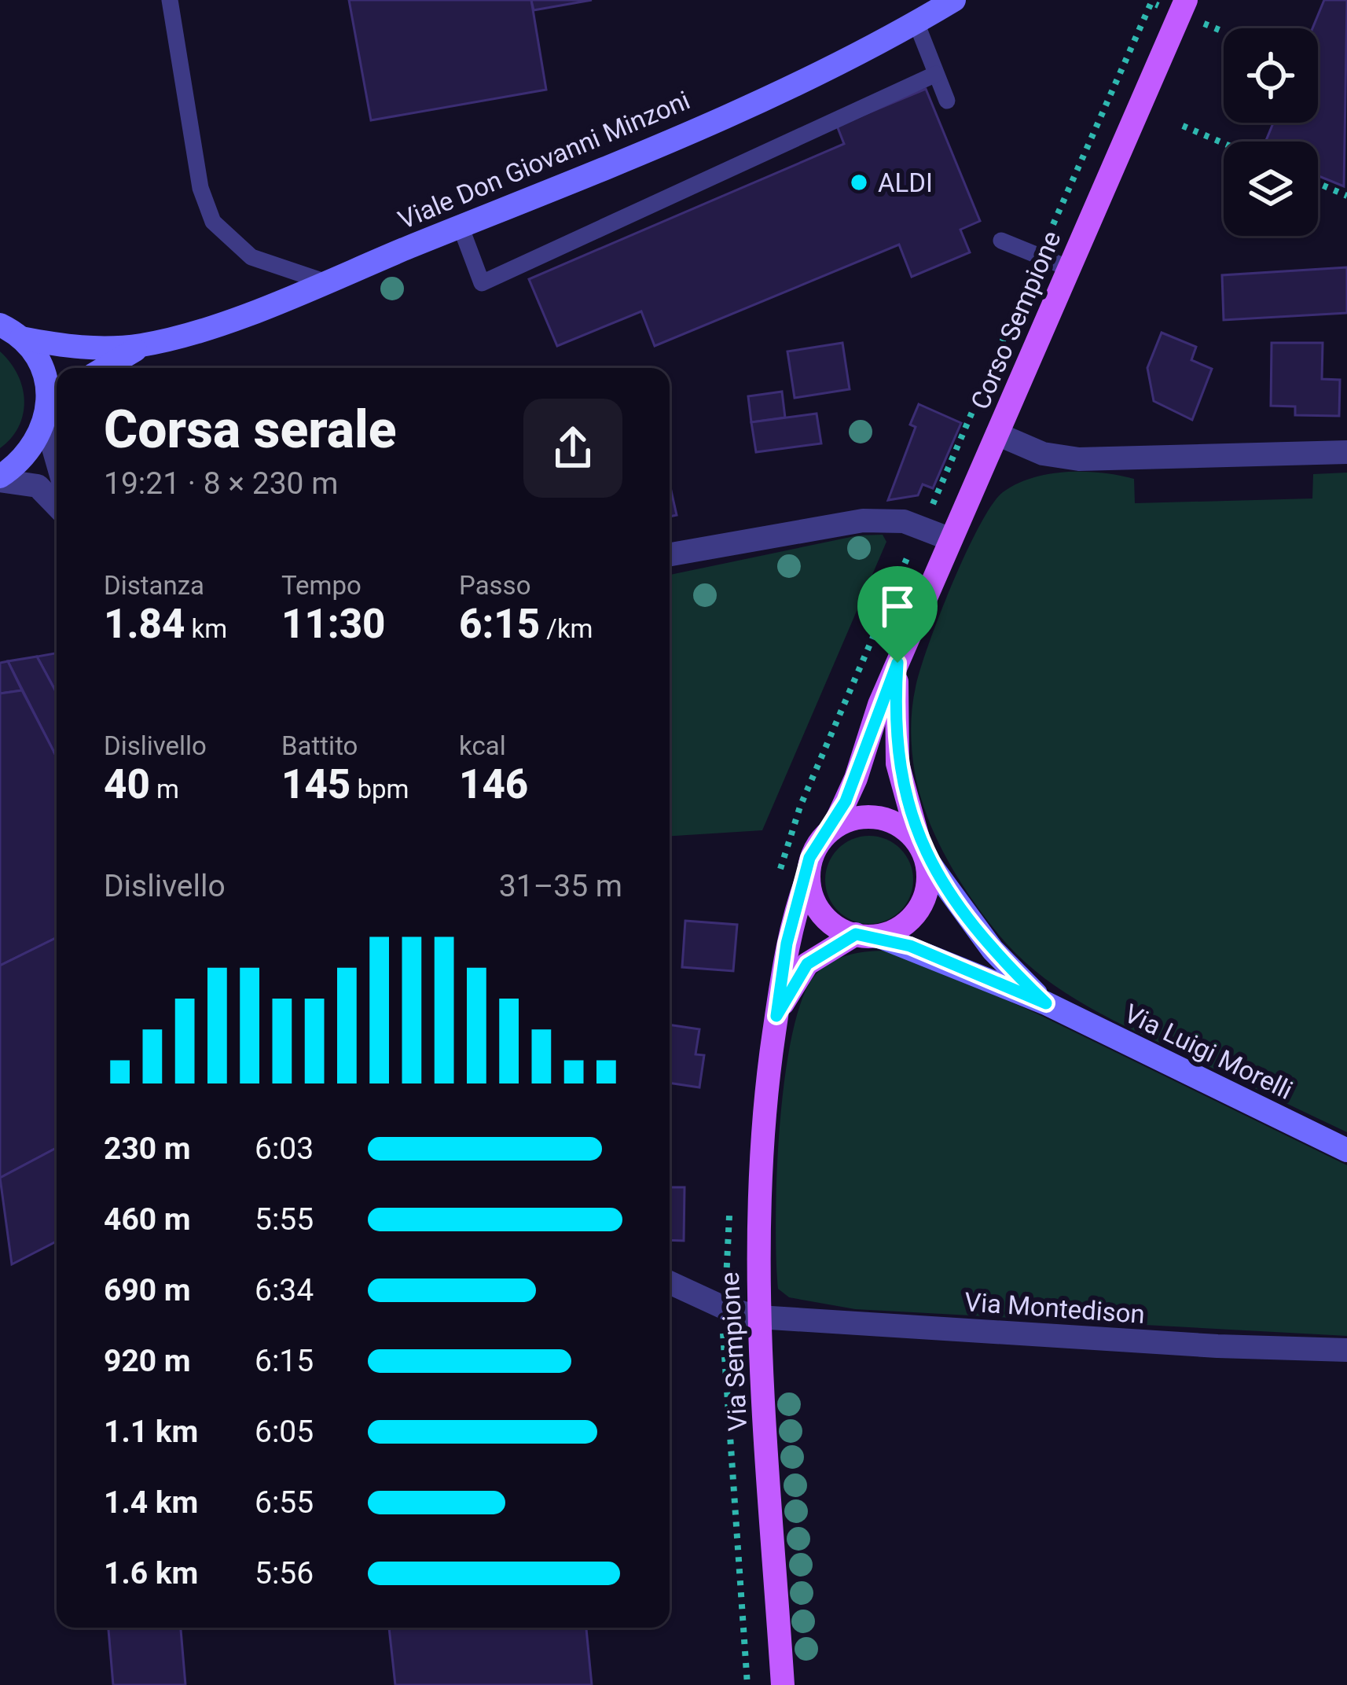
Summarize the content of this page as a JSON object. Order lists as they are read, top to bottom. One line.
{"streets":{"main road":["Corso Sempione","Via Sempione"],"street":["Viale Don Giovanni Minzoni","Via Luigi Morelli","Via Montedison"]},"crossings":[["Corso Sempione","Via Luigi Morelli"],["Corso Sempione","Via Sempione"],["Via Luigi Morelli","Via Sempione"],["Via Montedison","Via Sempione"]],"places":["ALDI"],"page":{"heading":["Corsa serale","19:21 · 8 × 230 m"],"stats":[["Distanza","1.84 km"],["Tempo","11:30"],["Passo","6:15 /km"],["Dislivello","40 m"],["Battito","145 bpm"],["kcal","146"]],"chart":["Dislivello","31–35 m"],"list":[{"name":"230 m","note":"6:03"},{"name":"460 m","note":"5:55"},{"name":"690 m","note":"6:34"},{"name":"920 m","note":"6:15"},{"name":"1.1 km","note":"6:05"},{"name":"1.4 km","note":"6:55"},{"name":"1.6 km","note":"5:56"}]}}
